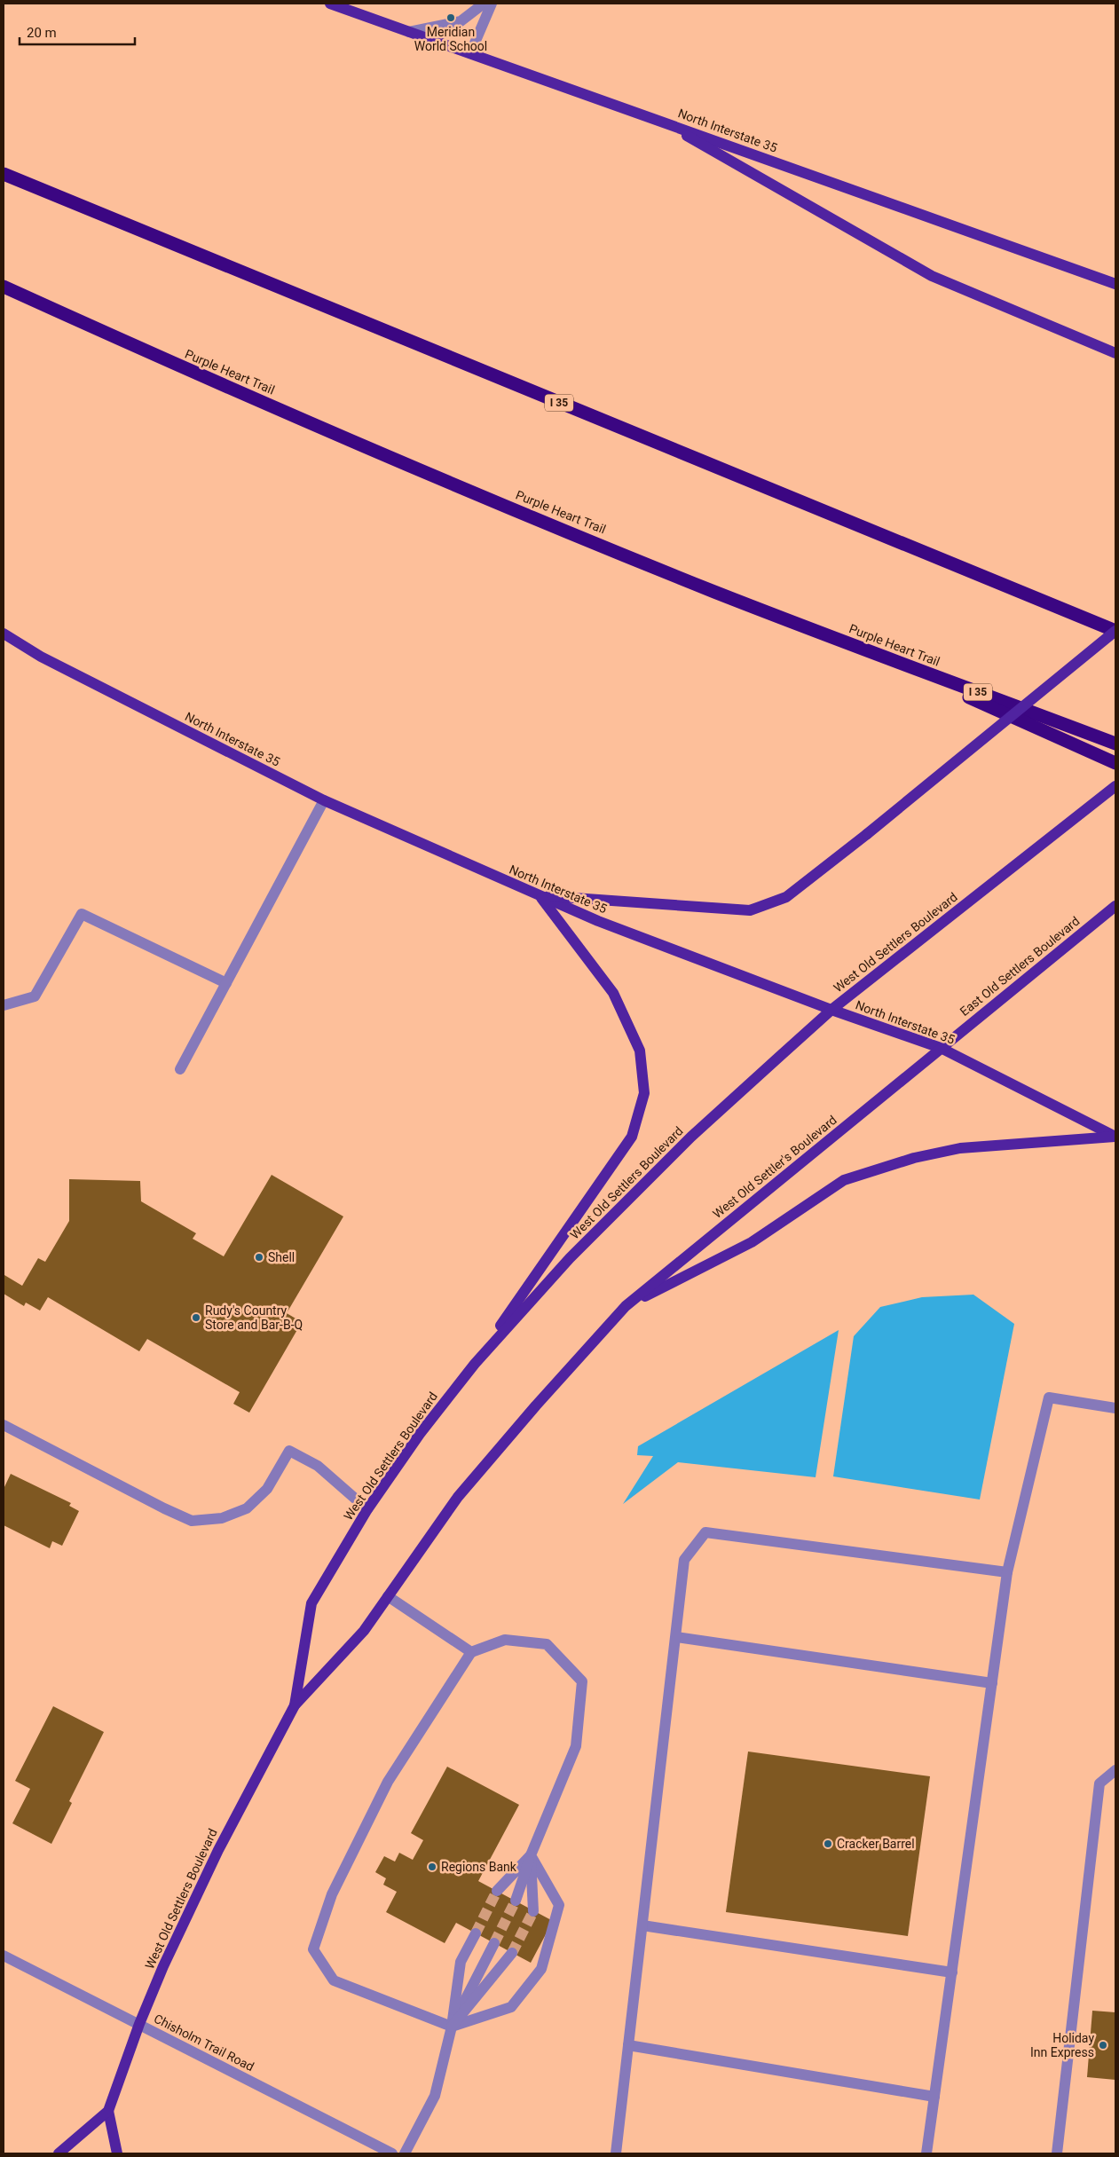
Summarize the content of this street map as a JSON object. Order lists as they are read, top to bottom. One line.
{"streets":{"highway":["Purple Heart Trail","I 35"],"main road":["North Interstate 35","West Old Settlers Boulevard","East Old Settlers Boulevard","West Old Settler's Boulevard"],"street":["Chisholm Trail Road"]},"crossings":[["North Interstate 35","West Old Settlers Boulevard"],["North Interstate 35","East Old Settlers Boulevard"],["North Interstate 35","West Old Settler's Boulevard"],["West Old Settlers Boulevard","West Old Settler's Boulevard"],["West Old Settlers Boulevard","Chisholm Trail Road"],["East Old Settlers Boulevard","West Old Settler's Boulevard"]],"places":["Meridian World School","Shell","Rudy's Country Store and Bar-B-Q","Cracker Barrel","Regions Bank","Holiday Inn Express"],"scale_bar":"20 m"}
